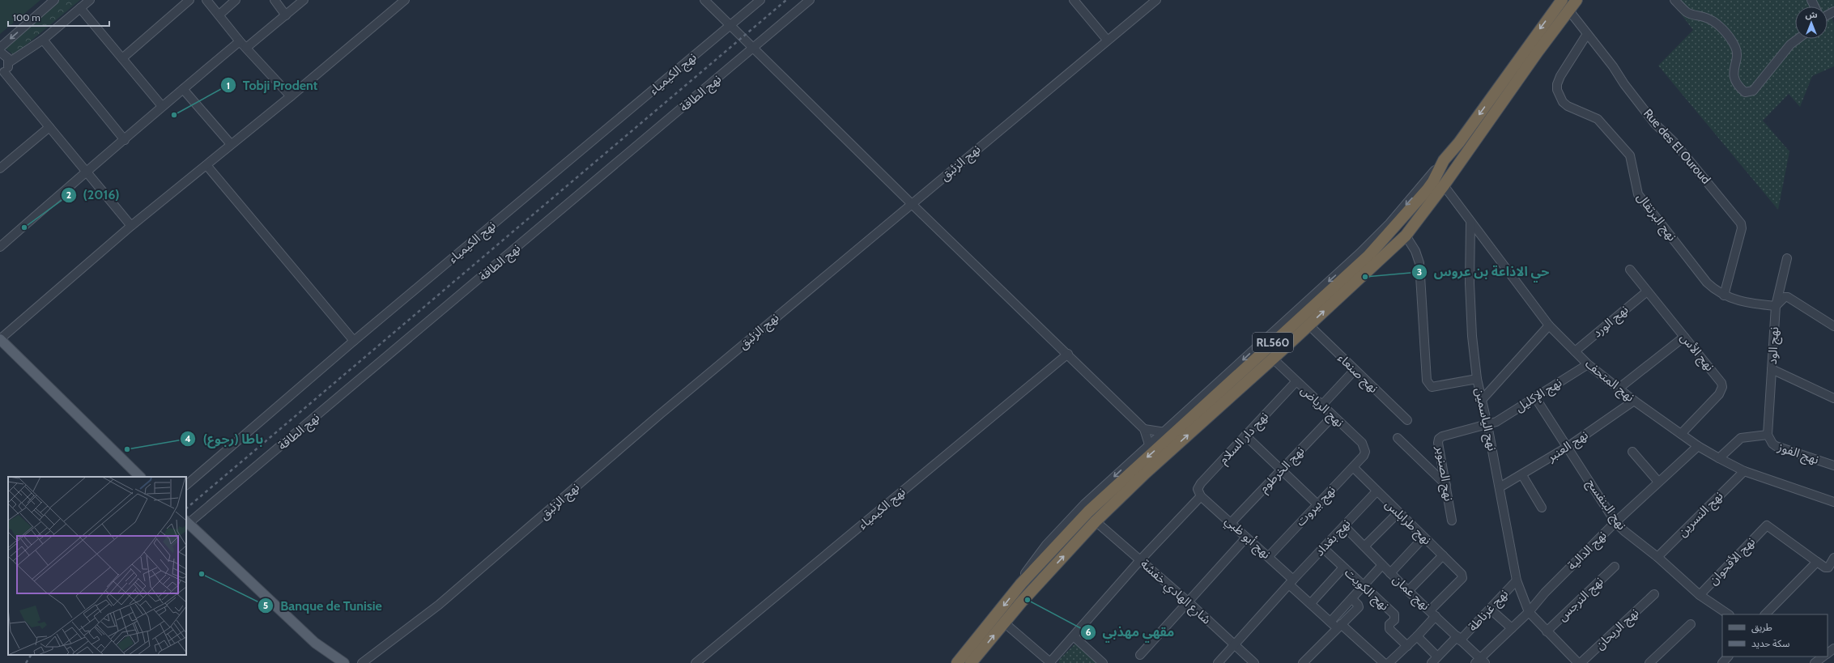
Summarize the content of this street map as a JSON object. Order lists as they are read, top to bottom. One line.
{"streets":{"highway":["RL560"],"street":["نهج الكيمياء","نهج الطاقة","Rue des El Ouroud","نهج الزئبق","نهج البرتقال","نهج الورد","نهج الود","نهج الأس","نهج صنعاء","نهج المتحف","نهج الإكليل","نهج الرياض","نهج الياسمين","نهج دار السلام","نهج العنبر","نهج الفوز","نهج الخرطوم","نهج الصنوبر","نهج البنفسج","نهج بيروت","نهج النسرين","نهج طرابلس","نهج أبو ظبي","نهج بغداد","نهج الدالية","نهج الأقحوان","نهج الكويت","شارع الهادي خفشة","نهج عمان","نهج النرجس","نهج غرناطة","نهج الريحان"]},"crossings":[["Rue des El Ouroud","نهج البرتقال"],["Rue des El Ouroud","RL560"],["نهج البرتقال","نهج الود"],["نهج الورد","نهج الأس"],["نهج الورد","نهج المتحف"],["RL560","نهج صنعاء"],["RL560","نهج المتحف"],["RL560","نهج الرياض"],["RL560","شارع الهادي خفشة"],["نهج الود","نهج الفوز"],["نهج الأس","نهج المتحف"],["نهج المتحف","نهج الإكليل"],["نهج المتحف","نهج الياسمين"],["نهج المتحف","نهج العنبر"],["نهج المتحف","نهج النسرين"],["نهج المتحف","نهج الدالية"],["نهج الإكليل","نهج الياسمين"],["نهج الإكليل","نهج الصنوبر"],["نهج الإكليل","نهج البنفسج"],["نهج الرياض","نهج دار السلام"],["نهج الرياض","نهج الخرطوم"],["نهج الرياض","نهج بيروت"],["نهج الياسمين","نهج العنبر"],["نهج الياسمين","نهج الصنوبر"],["نهج الياسمين","نهج الدالية"],["نهج الياسمين","نهج غرناطة"],["نهج دار السلام","نهج أبو ظبي"],["نهج العنبر","نهج البنفسج"],["نهج الخرطوم","نهج أبو ظبي"],["نهج البنفسج","نهج النسرين"],["نهج البنفسج","نهج الدالية"],["نهج البنفسج","نهج الأقحوان"],["نهج بيروت","نهج طرابلس"],["نهج بيروت","نهج أبو ظبي"],["نهج طرابلس","نهج بغداد"],["نهج طرابلس","نهج عمان"],["نهج أبو ظبي","نهج بغداد"],["نهج بغداد","نهج الكويت"],["نهج بغداد","شارع الهادي خفشة"],["نهج بغداد","نهج عمان"],["نهج الدالية","نهج عمان"],["نهج عمان","نهج غرناطة"]],"places":["Tobji Prodent","(2016)","حي الاذاعة بن عروس","باطا (رجوع)","Banque de Tunisie","مقهي مهذبي"],"legend":["طريق","سكة حديد"],"scale_bar":"100 m","north":"top"}
